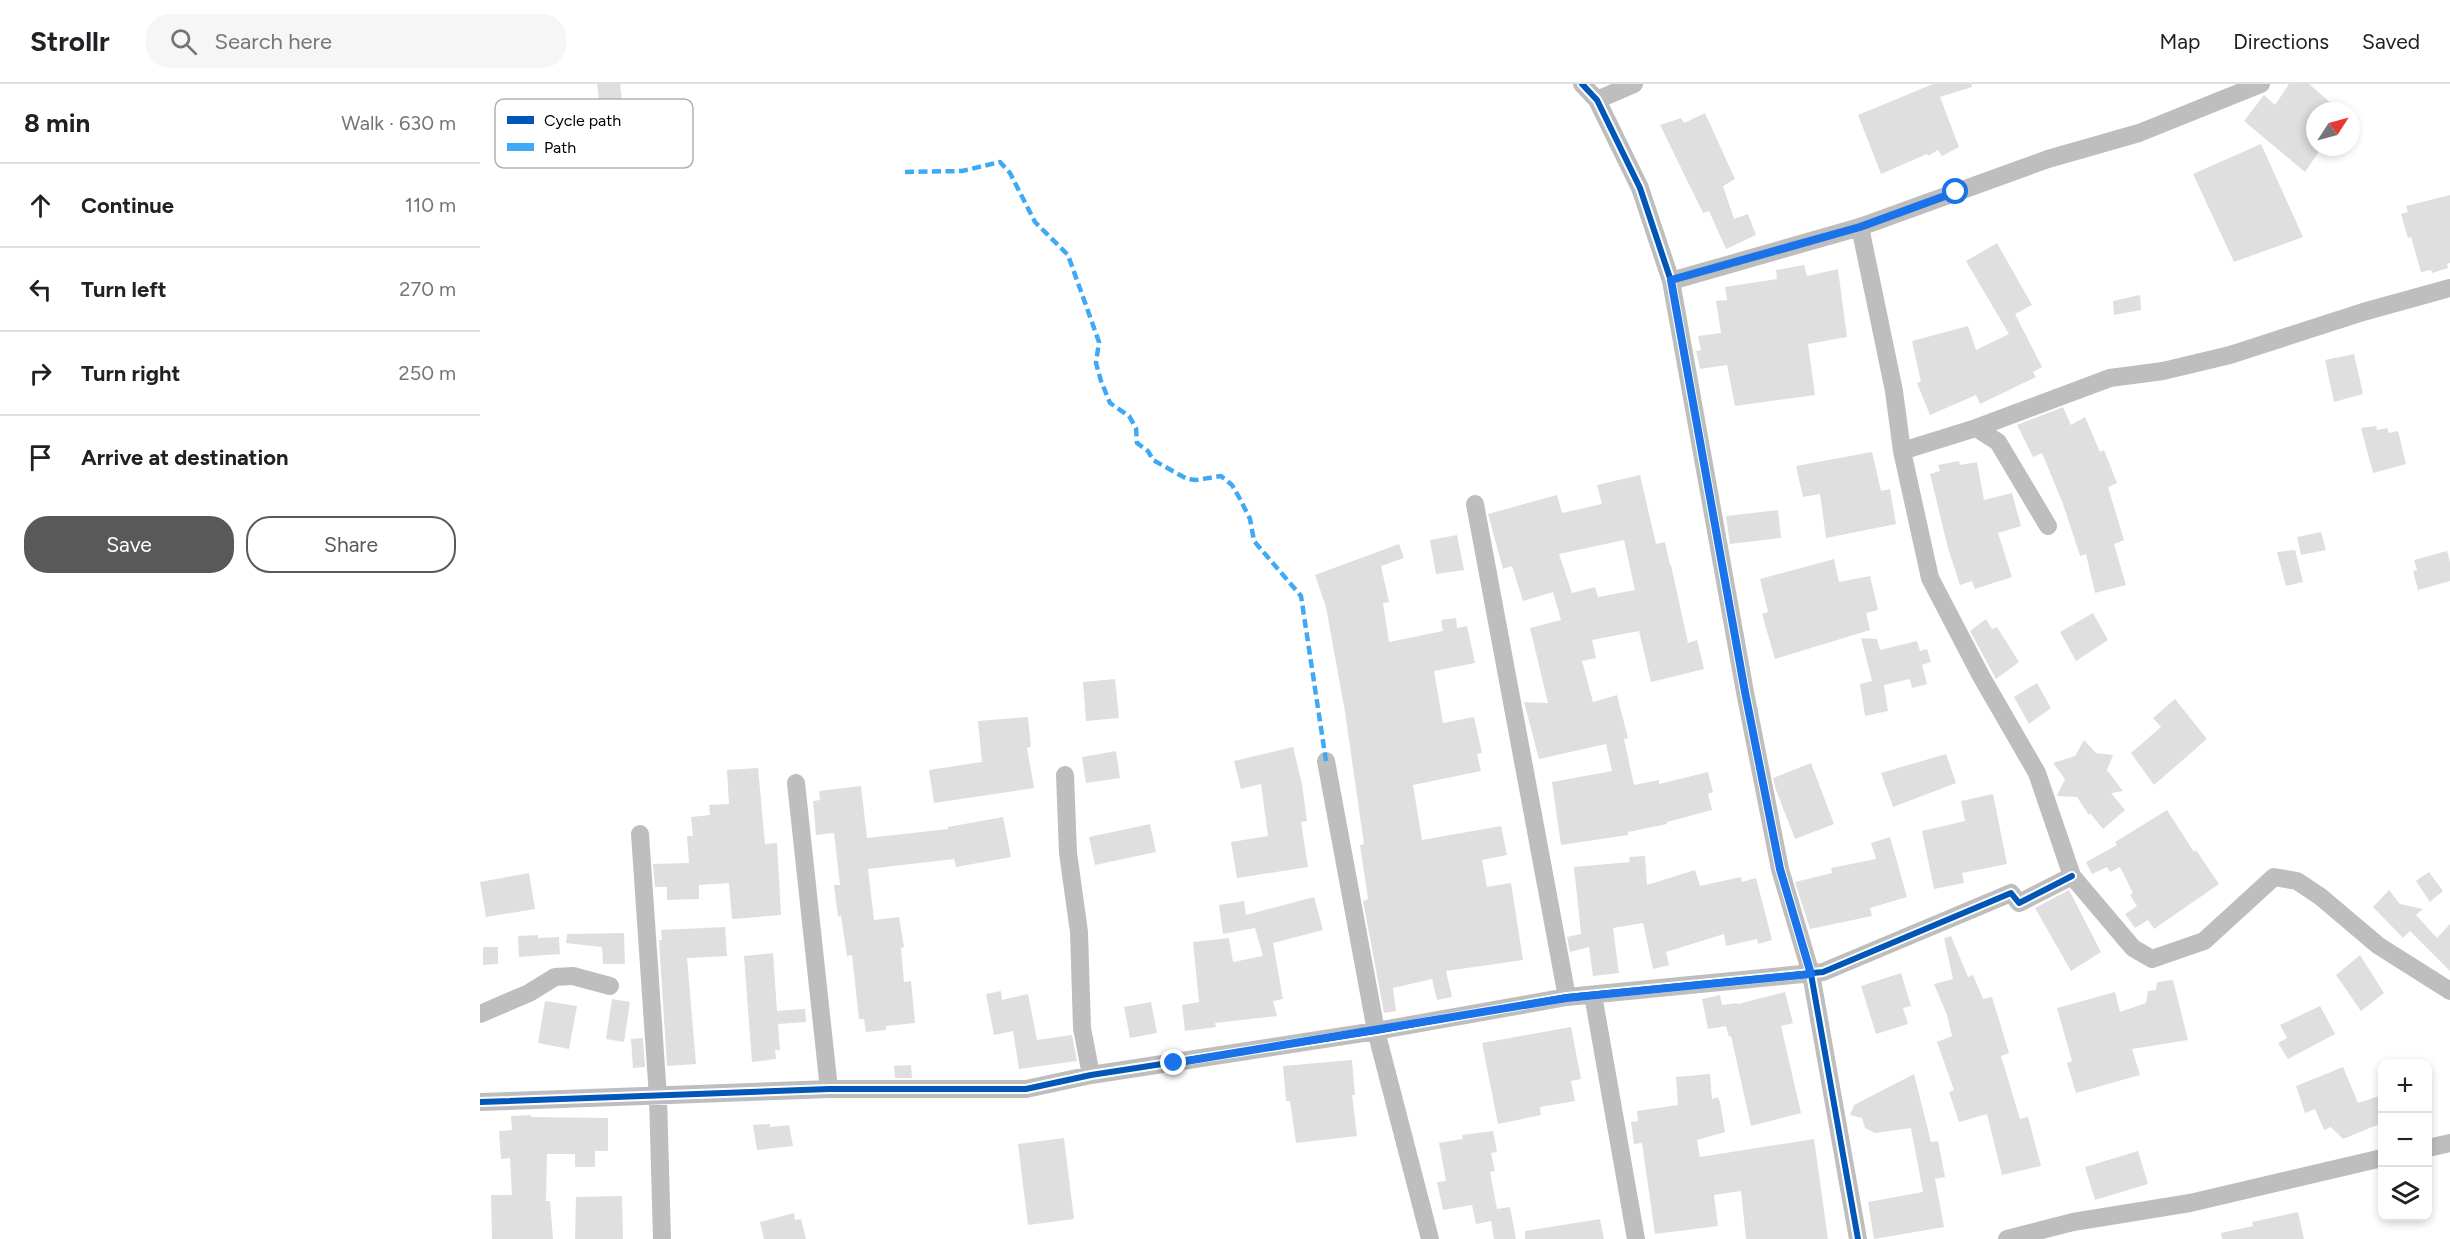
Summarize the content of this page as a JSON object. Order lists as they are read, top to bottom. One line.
{"legend":["Cycle path","Path"],"north":"top right","page":{"header":"Strollr","search":"Search here","nav":["Map","Directions","Saved"],"heading":["8 min","Walk · 630 m"],"list":[["Continue","110 m"],["Turn left","270 m"],["Turn right","250 m"],"Arrive at destination"],"buttons":["Save","Share"],"map_buttons":["+","−"]}}
